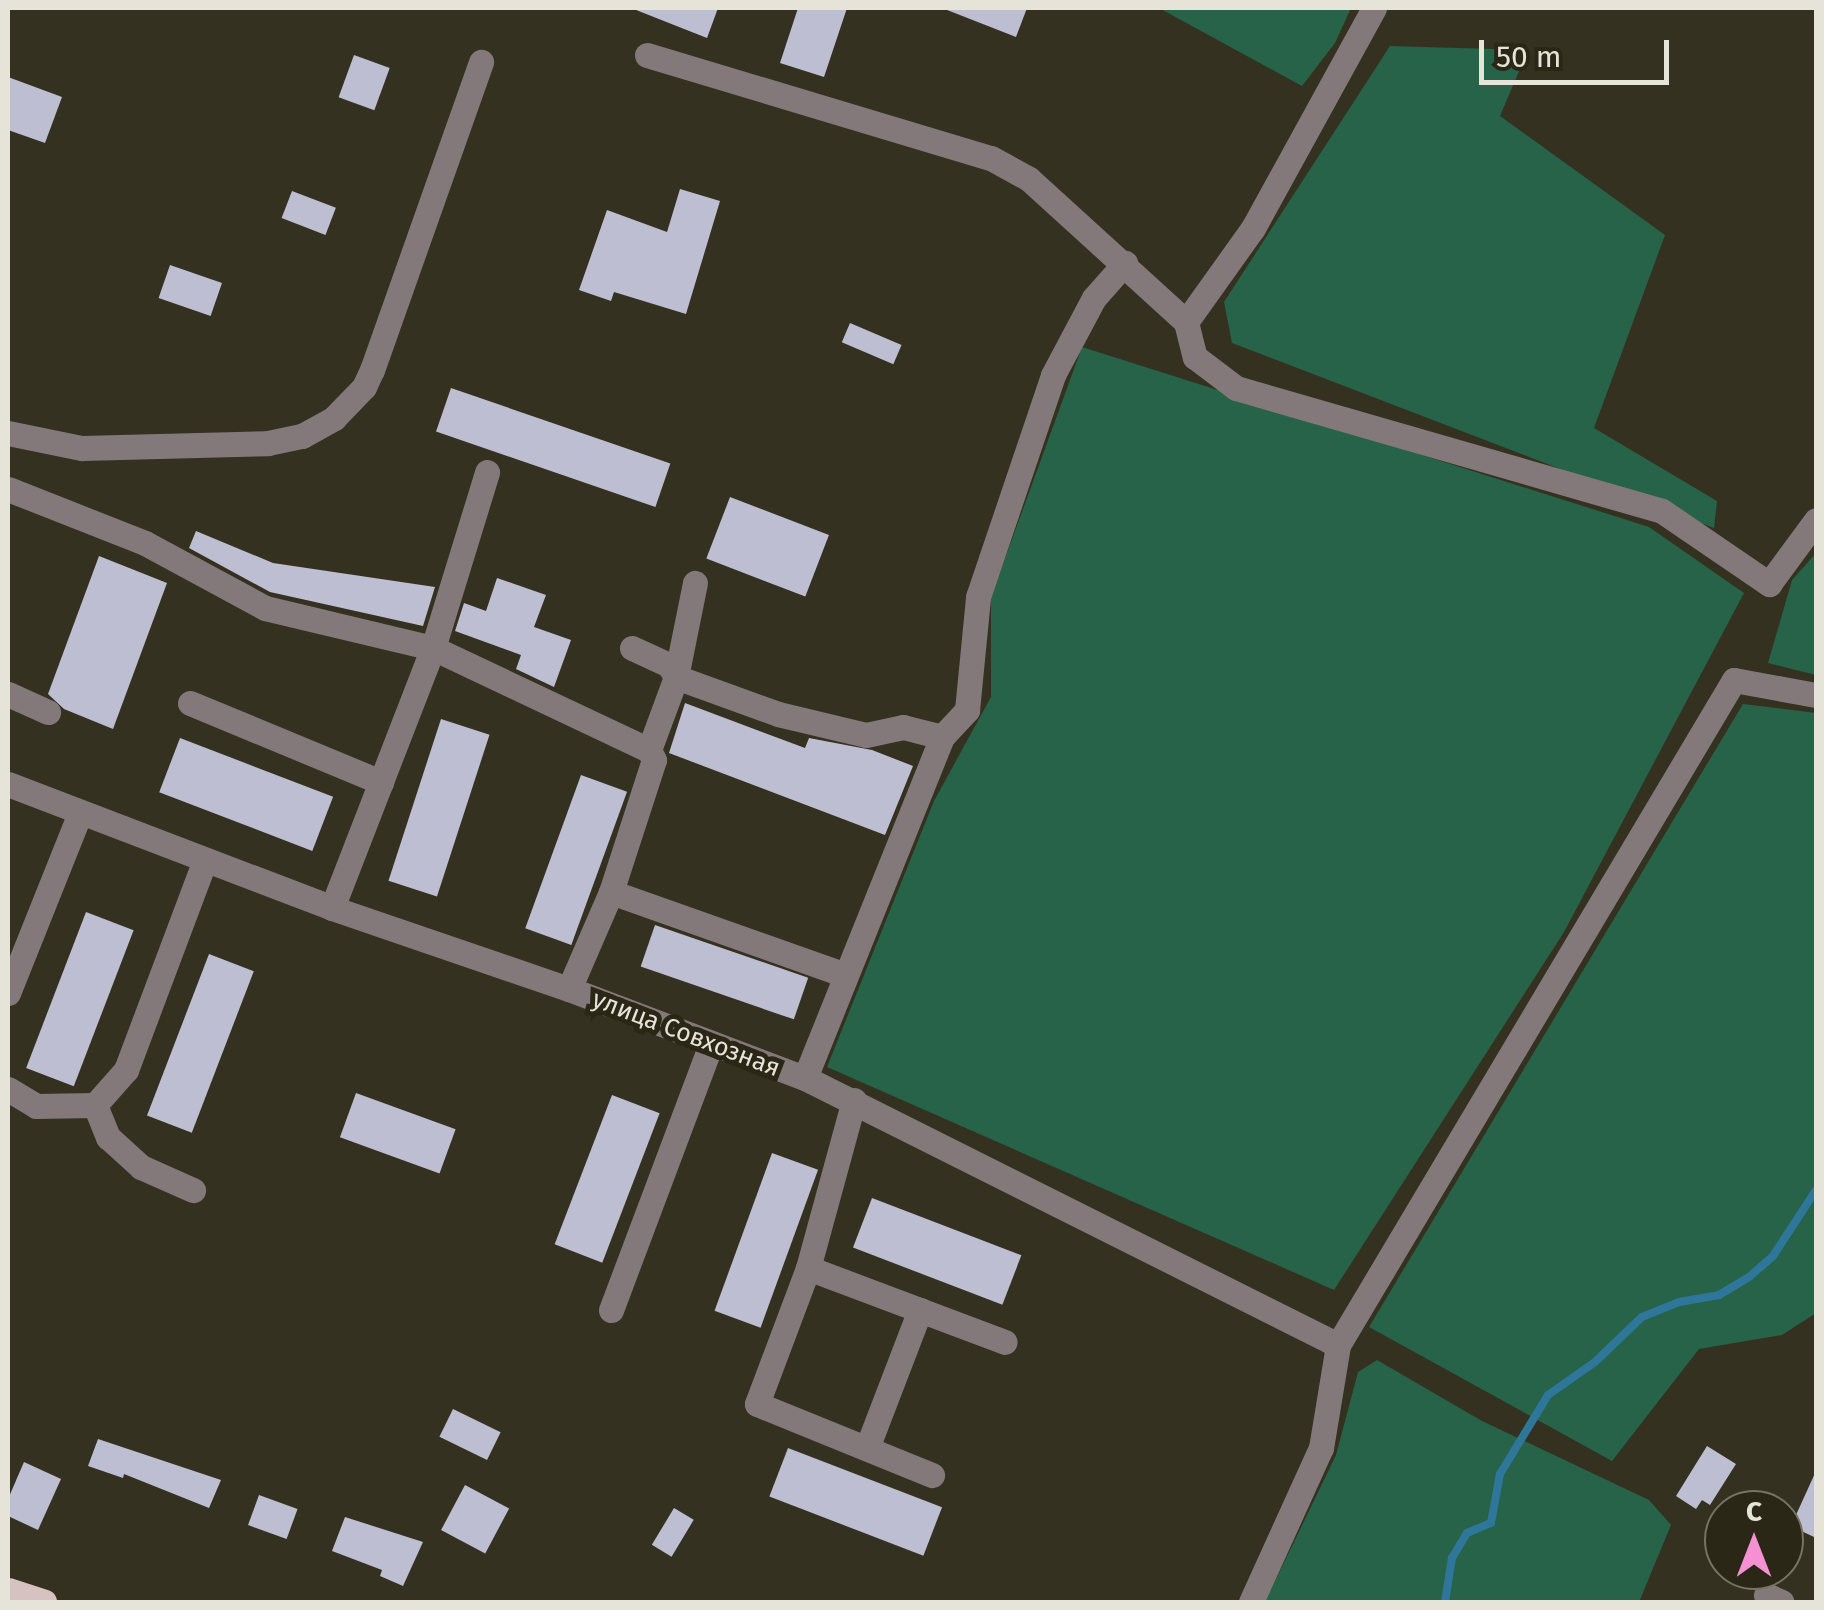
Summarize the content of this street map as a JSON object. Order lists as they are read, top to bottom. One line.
{"streets":{"street":["улица Совхозная"]},"scale_bar":"50 m","north":"top"}
